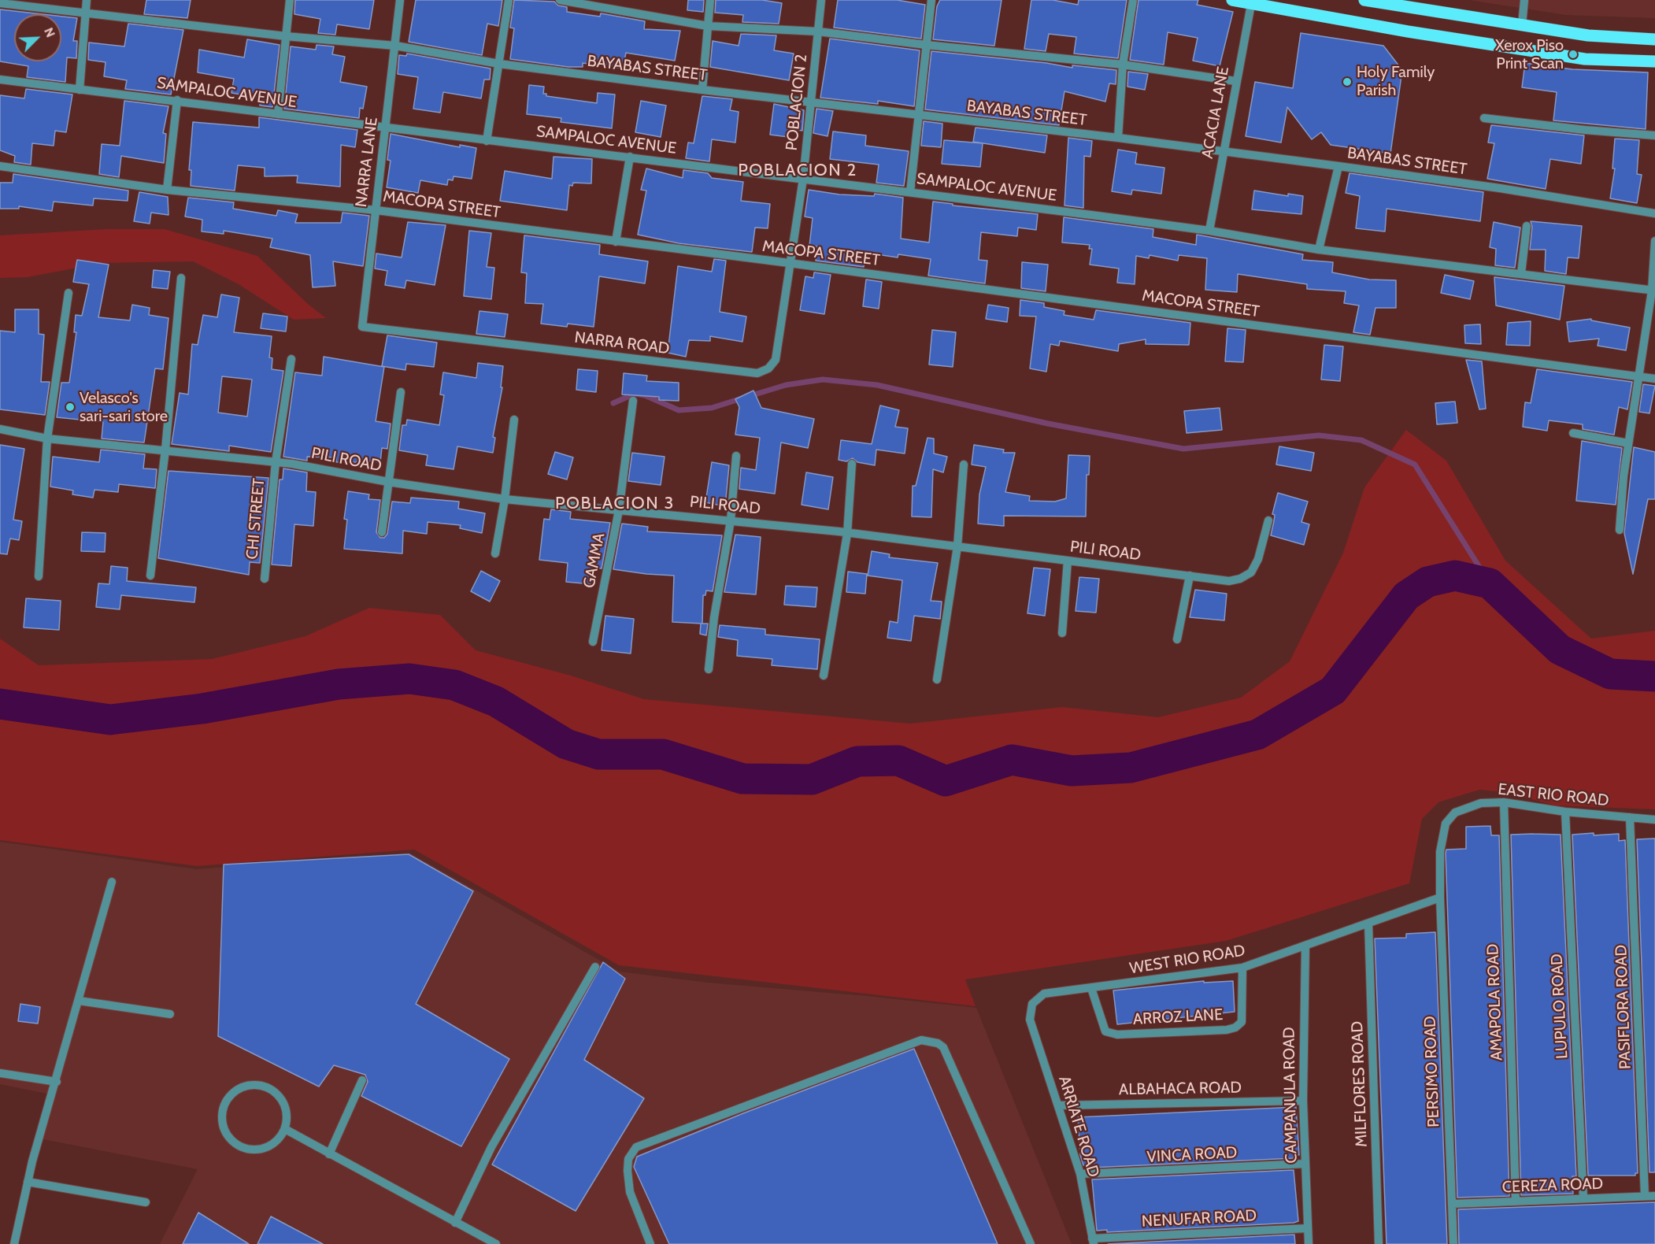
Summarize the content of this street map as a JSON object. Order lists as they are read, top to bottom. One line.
{"streets":{"street":["BAYABAS STREET","SAMPALOC AVENUE","POBLACION 2","ACACIA LANE","NARRA LANE","MACOPA STREET","NARRA ROAD","PILI ROAD","CHI STREET","GAMMA","EAST RIO ROAD","WEST RIO ROAD","AMAPOLA ROAD","LUPULO ROAD","PASIFLORA ROAD","ARROZ LANE","PERSIMO ROAD","MILFLORES ROAD","ALBAHACA ROAD","CAMPANULA ROAD","ARRIATE ROAD","VINCA ROAD","CEREZA ROAD","NENUFAR ROAD"]},"crossings":[["BAYABAS STREET","POBLACION 2"],["BAYABAS STREET","ACACIA LANE"],["BAYABAS STREET","NARRA LANE"],["SAMPALOC AVENUE","POBLACION 2"],["SAMPALOC AVENUE","ACACIA LANE"],["SAMPALOC AVENUE","NARRA LANE"],["POBLACION 2","MACOPA STREET"],["POBLACION 2","NARRA ROAD"],["NARRA LANE","MACOPA STREET"],["NARRA LANE","NARRA ROAD"],["MACOPA STREET","NARRA ROAD"],["PILI ROAD","CHI STREET"],["PILI ROAD","GAMMA"],["EAST RIO ROAD","WEST RIO ROAD"],["EAST RIO ROAD","AMAPOLA ROAD"],["EAST RIO ROAD","LUPULO ROAD"],["EAST RIO ROAD","PASIFLORA ROAD"],["EAST RIO ROAD","PERSIMO ROAD"],["WEST RIO ROAD","ARROZ LANE"],["WEST RIO ROAD","PERSIMO ROAD"],["WEST RIO ROAD","MILFLORES ROAD"],["WEST RIO ROAD","CAMPANULA ROAD"],["WEST RIO ROAD","ARRIATE ROAD"],["AMAPOLA ROAD","CEREZA ROAD"],["LUPULO ROAD","CEREZA ROAD"],["PASIFLORA ROAD","CEREZA ROAD"],["PERSIMO ROAD","CEREZA ROAD"],["ALBAHACA ROAD","CAMPANULA ROAD"],["ALBAHACA ROAD","ARRIATE ROAD"],["CAMPANULA ROAD","VINCA ROAD"],["CAMPANULA ROAD","NENUFAR ROAD"],["ARRIATE ROAD","VINCA ROAD"],["ARRIATE ROAD","NENUFAR ROAD"]],"districts":["POBLACION 2","POBLACION 3"],"places":["Xerox Piso Print Scan","Holy Family Parish","Velasco's sari-sari store"],"north":"top right"}
